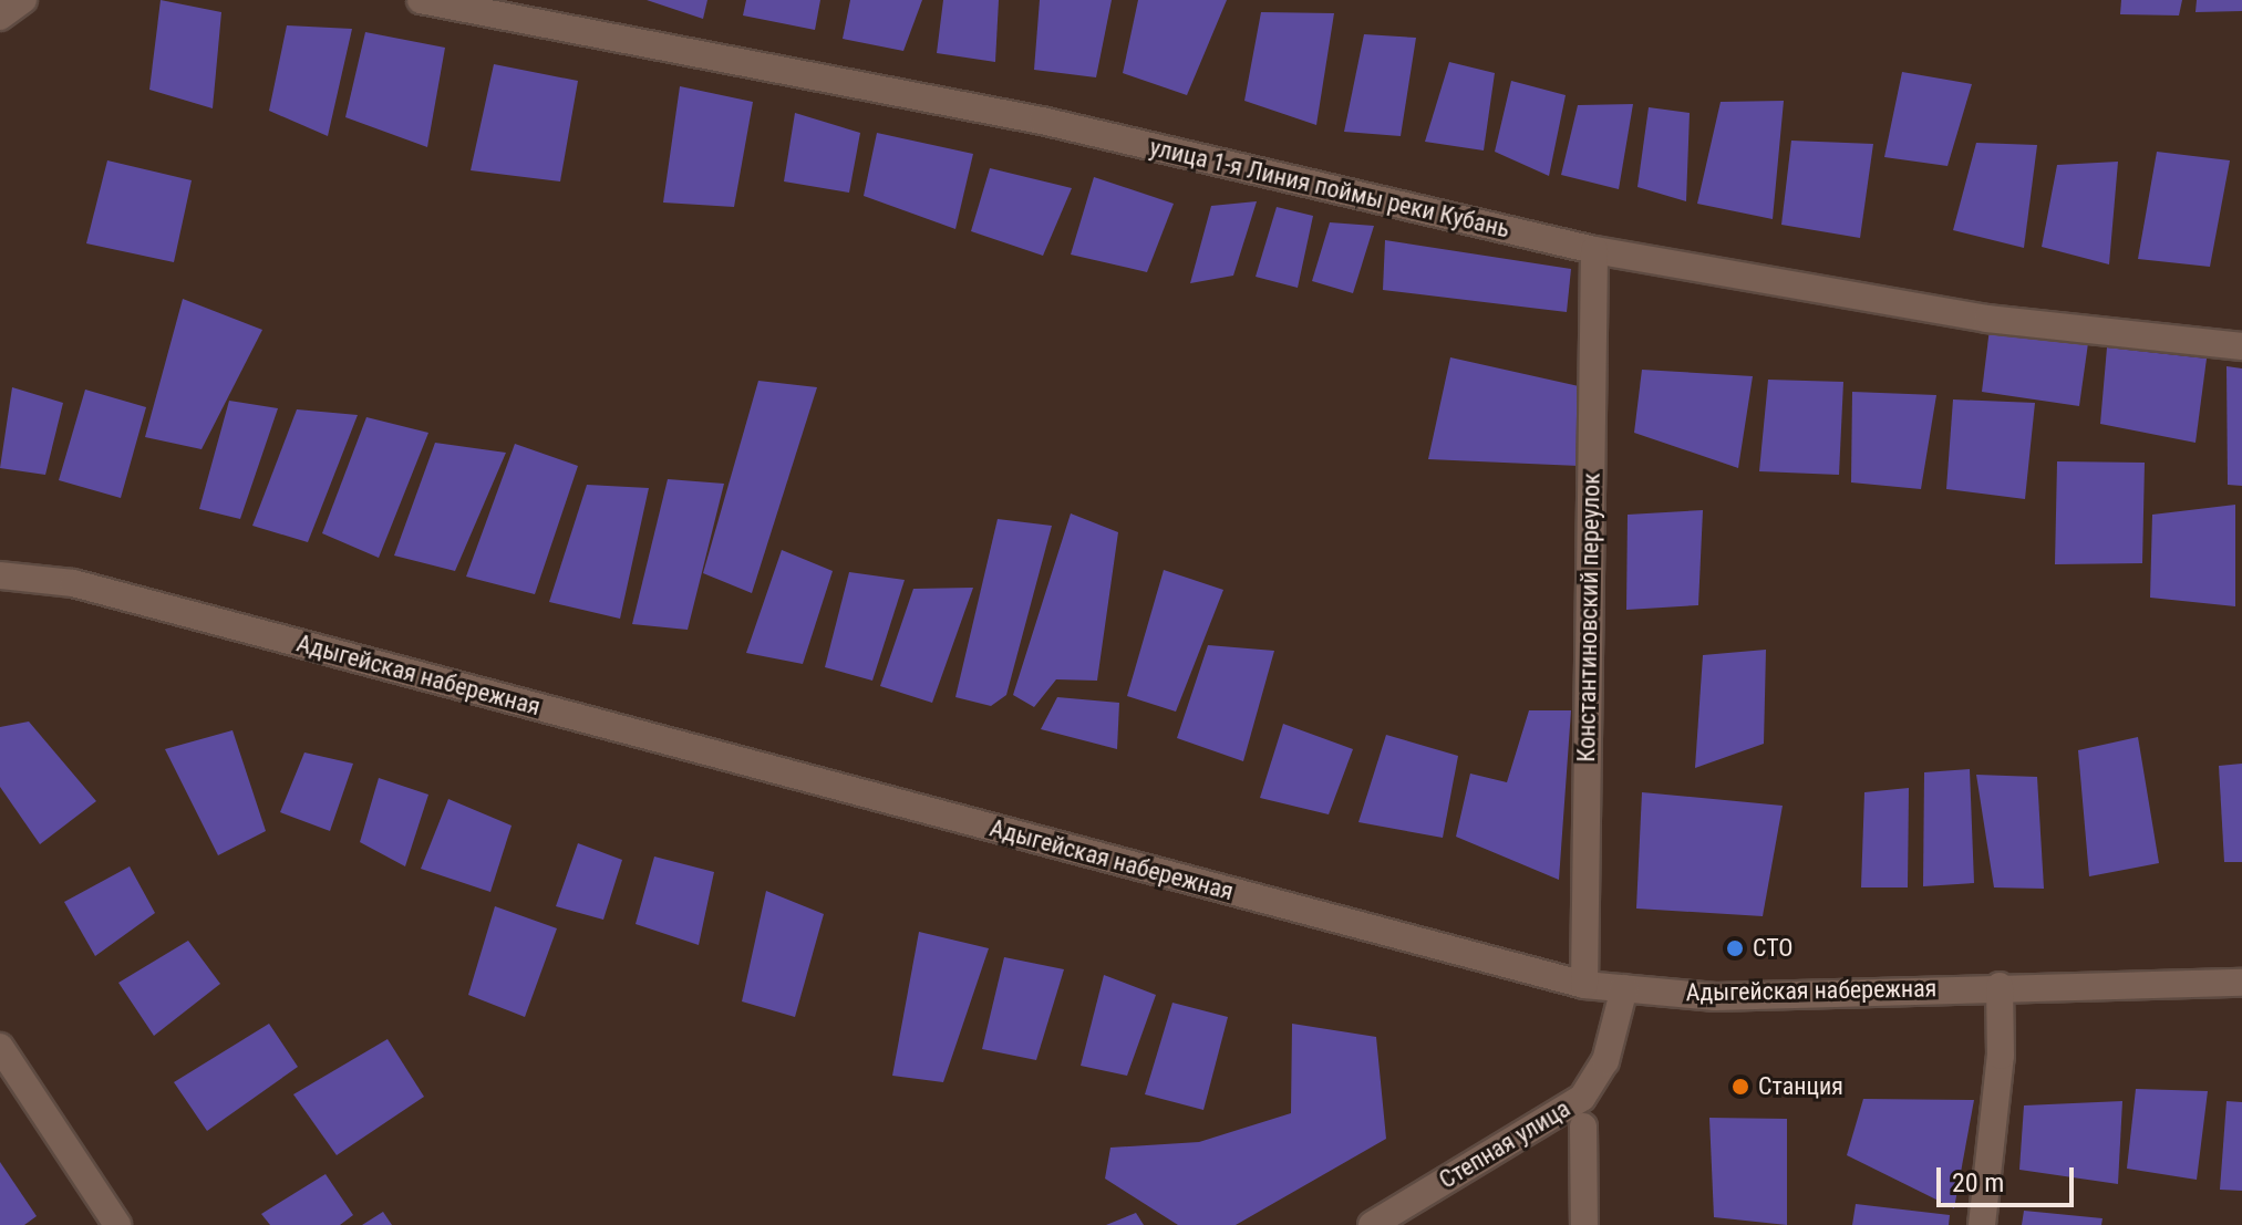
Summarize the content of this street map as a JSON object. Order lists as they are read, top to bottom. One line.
{"streets":{"street":["улица 1-я Линия поймы реки Кубань","Константиновский переулок","Адыгейская набережная","Степная улица"]},"crossings":[["улица 1-я Линия поймы реки Кубань","Константиновский переулок"],["Константиновский переулок","Адыгейская набережная"],["Адыгейская набережная","Степная улица"]],"places":["СТО","Станция"],"scale_bar":"20 m"}
